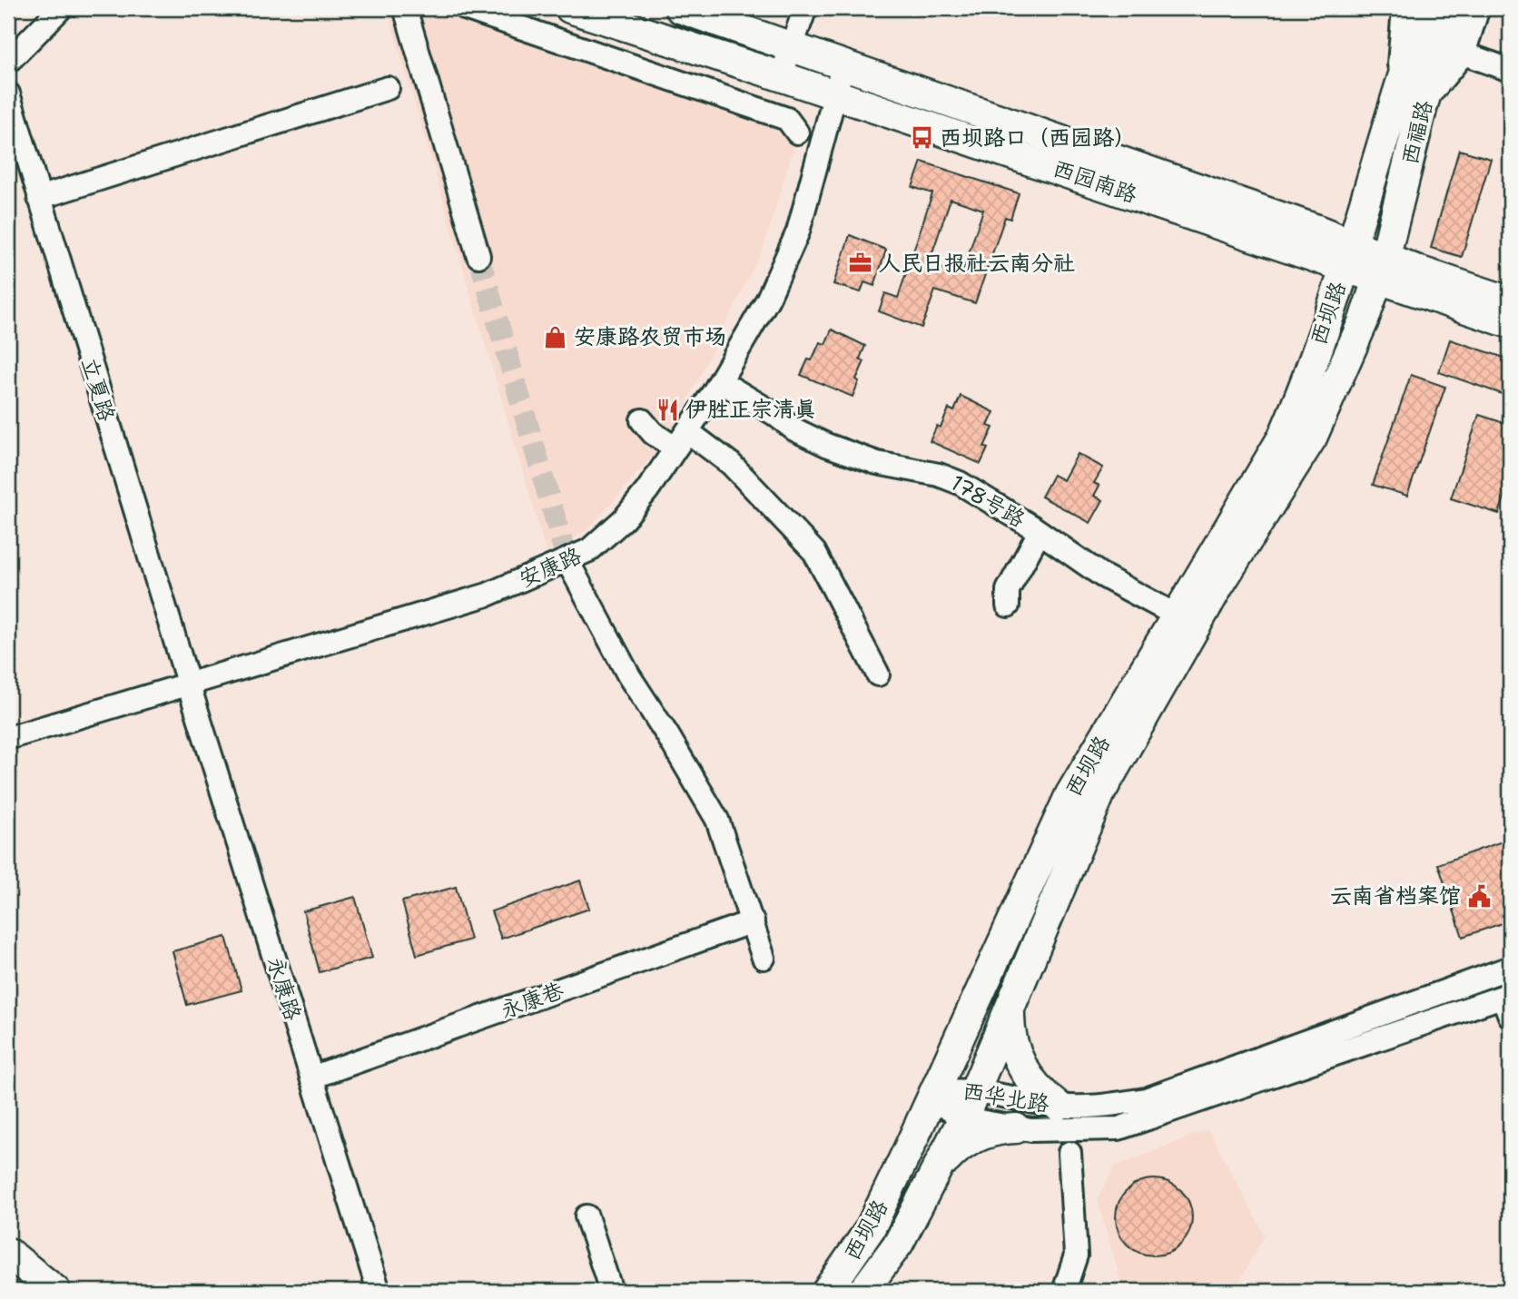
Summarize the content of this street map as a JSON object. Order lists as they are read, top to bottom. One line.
{"streets":{"main road":["西福路","西园南路","西坝路"],"street":["立夏路","178号路","安康路","永康路","永康巷","西华北路"]},"crossings":[["西福路","西园南路"],["西福路","西坝路"],["西园南路","西坝路"],["西园南路","安康路"],["西坝路","178号路"],["西坝路","西华北路"],["立夏路","安康路"],["立夏路","永康路"],["178号路","安康路"],["安康路","永康路"],["永康路","永康巷"]],"places":{"bus stop":["西坝路口（西园路）"],"office":["人民日报社云南分社"],"shop":["安康路农贸市场"],"restaurant":["伊胜正宗清真"],"public building":["云南省档案馆"]}}
